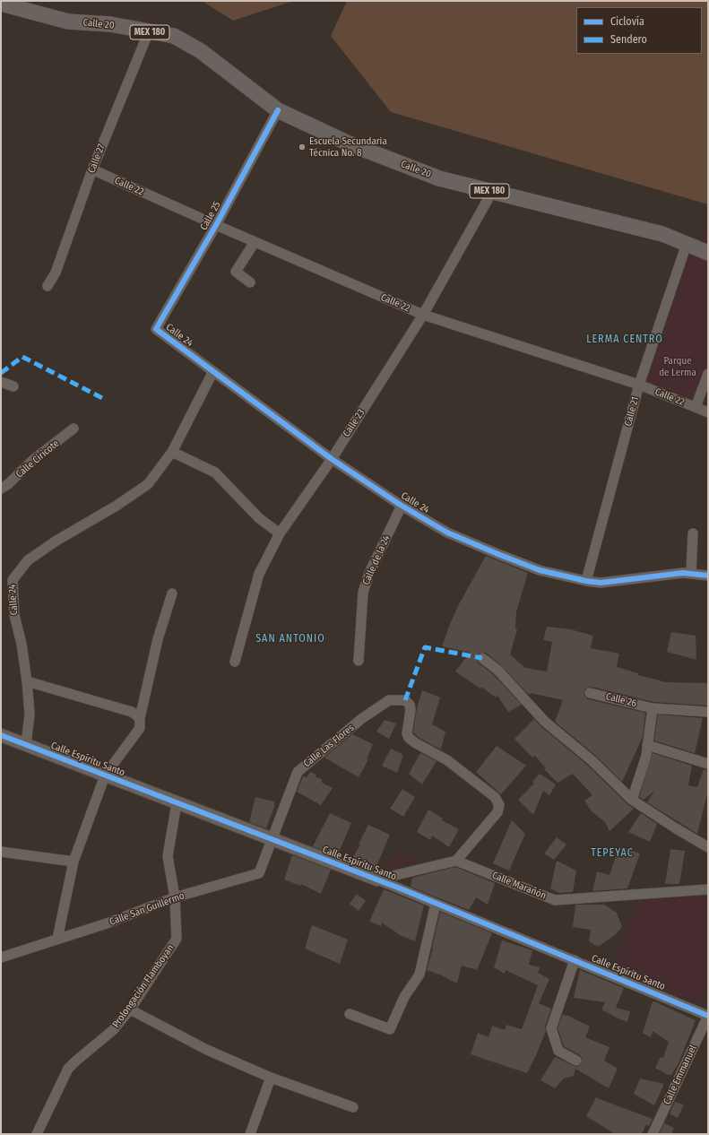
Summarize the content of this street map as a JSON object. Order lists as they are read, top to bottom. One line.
{"streets":{"main road":["Calle 20","MEX 180"],"street":["Calle 27","Calle 22","Calle 25","Calle 24","Calle 21","Calle 23","Calle Ciricote","Calle de la 24","Calle 26","Calle Las Flores","Calle Espíritu Santo","Calle Marañón","Calle San Guillermo","Prolongación Flamboyan","Calle Emmanuel"]},"crossings":[["Calle 20","Calle 27"],["Calle 20","Calle 25"],["Calle 20","Calle 21"],["Calle 20","Calle 23"],["Calle 27","Calle 22"],["Calle 22","Calle 25"],["Calle 22","Calle 21"],["Calle 22","Calle 23"],["Calle 25","Calle 24"],["Calle 24","Calle 21"],["Calle 24","Calle 23"],["Calle 24","Calle de la 24"],["Calle 24","Calle Espíritu Santo"],["Calle Las Flores","Calle Espíritu Santo"],["Calle Las Flores","Calle Marañón"],["Calle Las Flores","Calle San Guillermo"],["Calle Espíritu Santo","Calle San Guillermo"],["Calle Espíritu Santo","Prolongación Flamboyan"],["Calle Espíritu Santo","Calle Emmanuel"],["Calle San Guillermo","Prolongación Flamboyan"]],"districts":["LERMA CENTRO","SAN ANTONIO","TEPEYAC"],"parks":["Parque de Lerma"],"places":["Escuela Secundaria Técnica No. 8"],"legend":["Ciclovía","Sendero"]}
